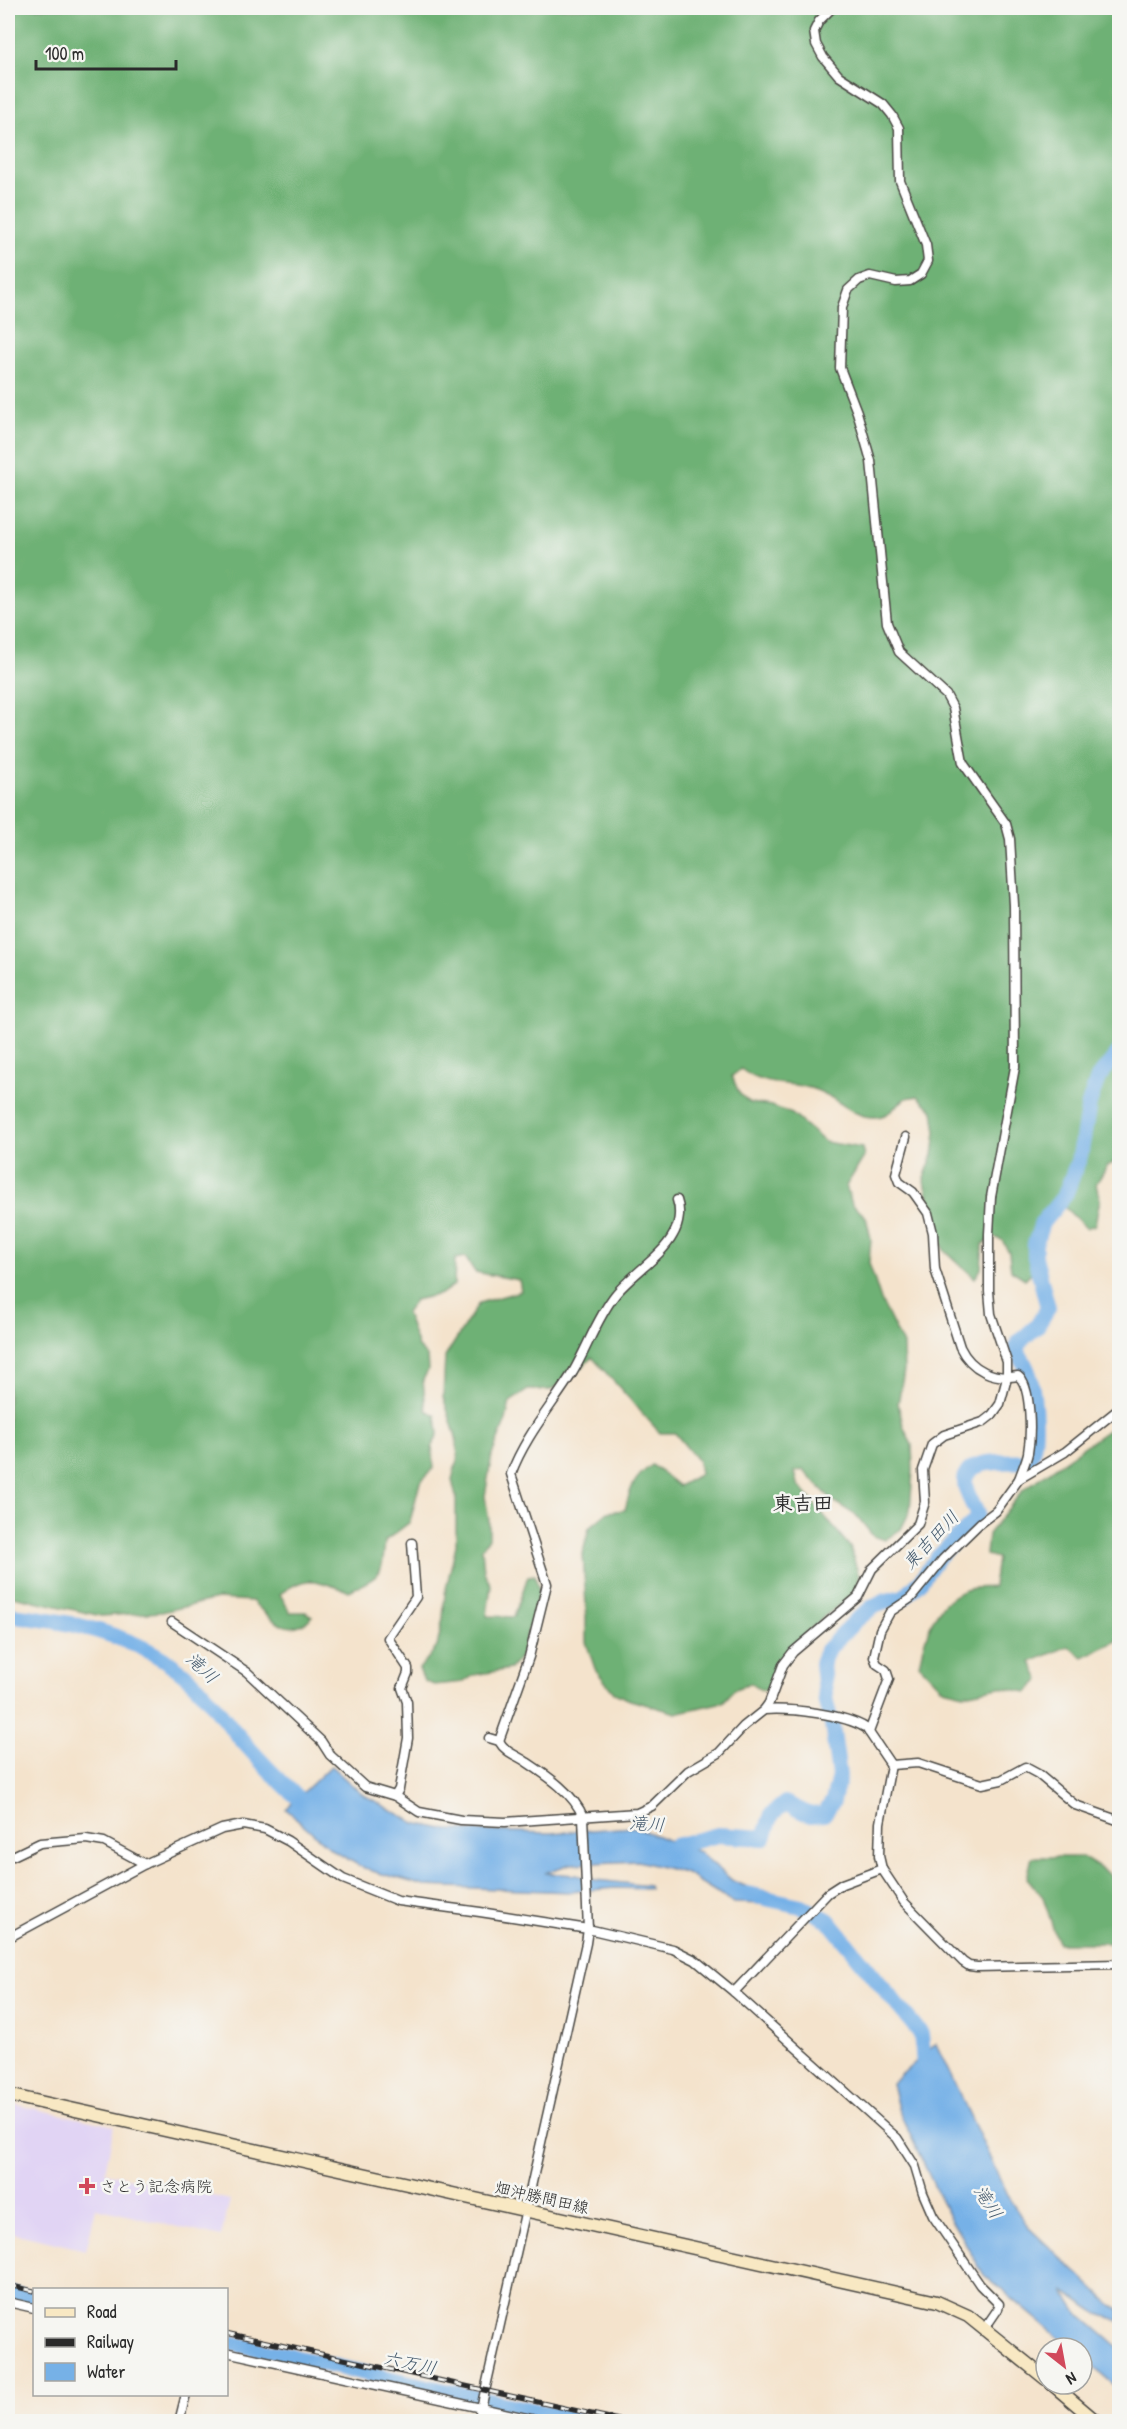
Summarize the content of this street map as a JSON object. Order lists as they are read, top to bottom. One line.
{"streets":{"main road":["畑沖勝間田線"]},"districts":["東吉田"],"water":["東吉田川","滝川","六万川"],"places":{"health":["さとう記念病院"]},"legend":["Road","Railway","Water"],"scale_bar":"100 m","north":"bottom right"}
